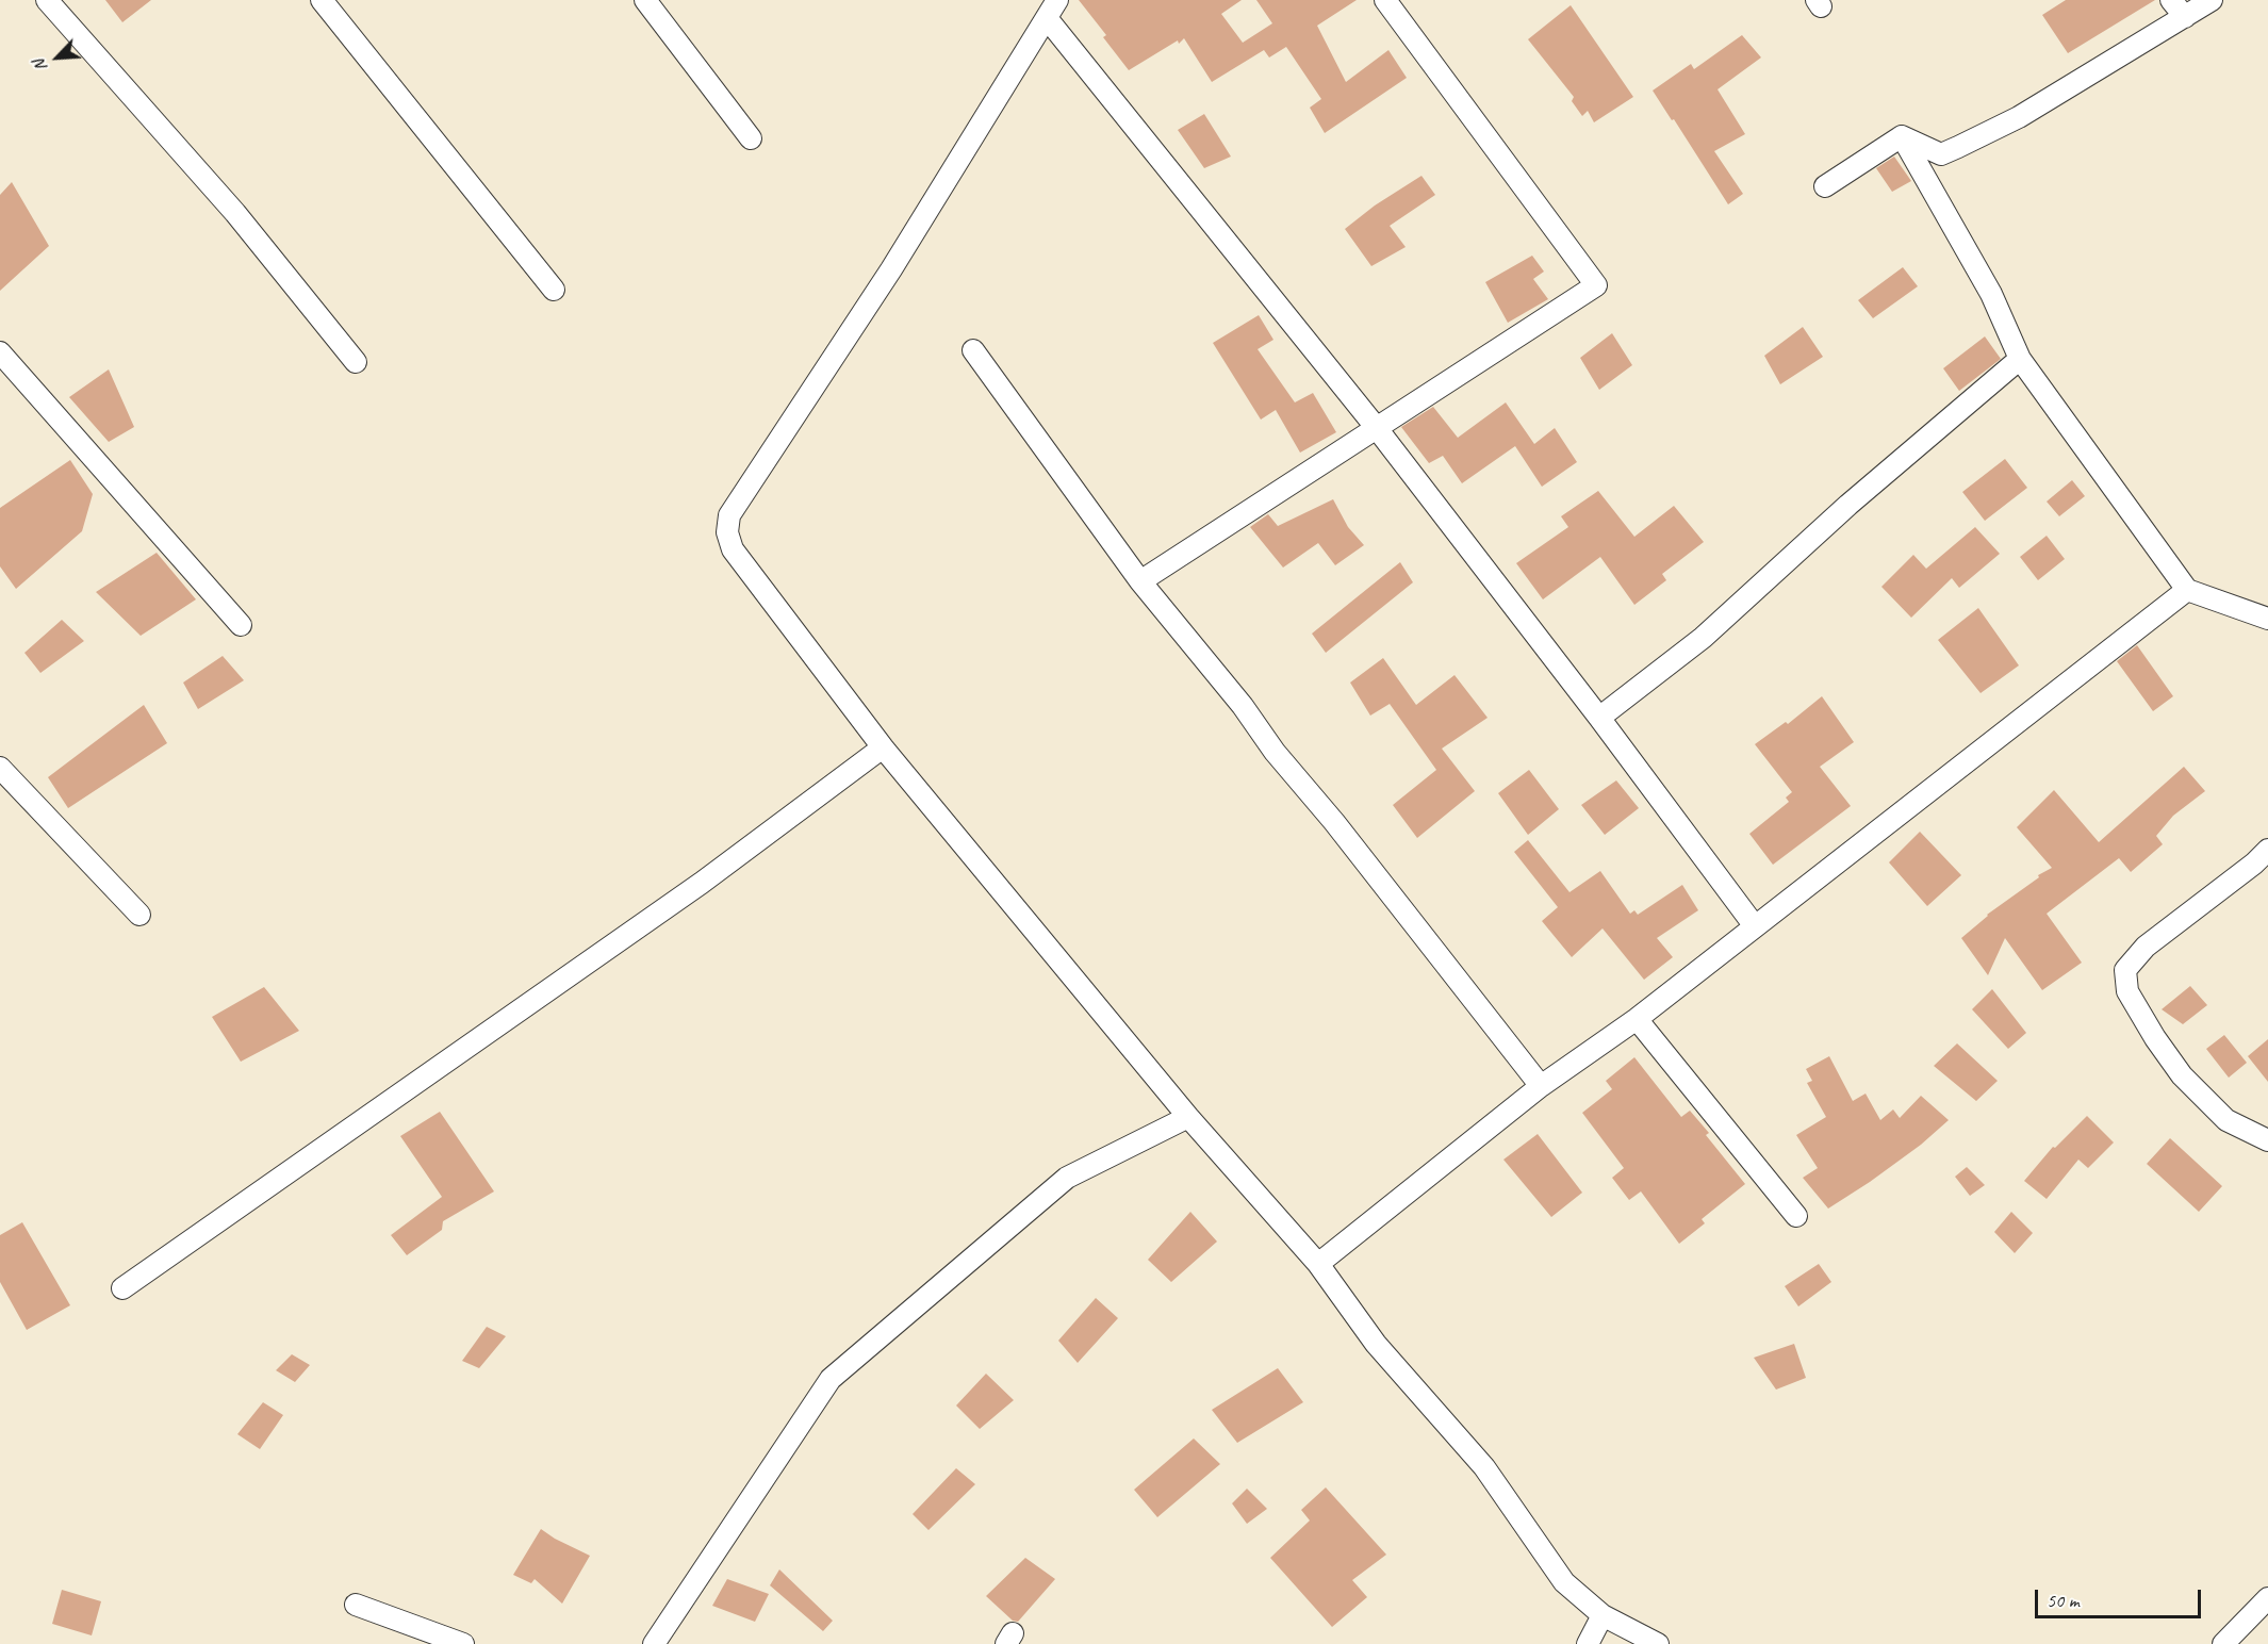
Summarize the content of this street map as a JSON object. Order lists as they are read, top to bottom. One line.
{"scale_bar":"50 m","north":"bottom left"}
